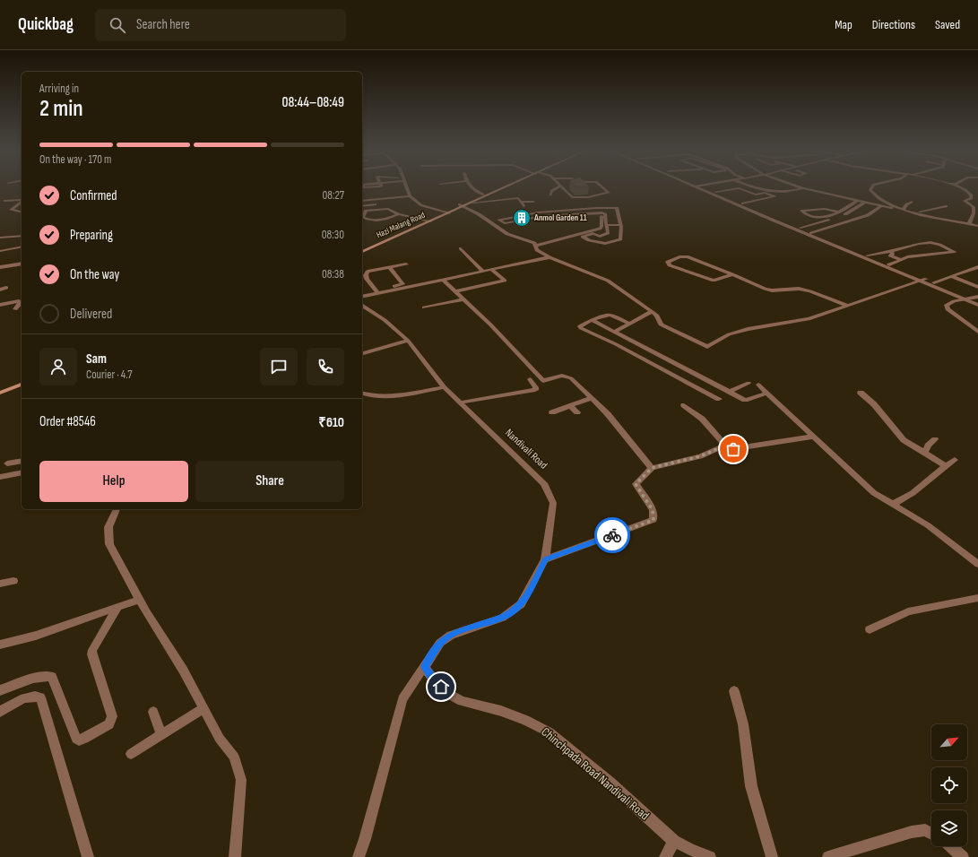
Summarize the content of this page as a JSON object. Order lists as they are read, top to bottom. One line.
{"streets":{"main road":["Hazi Malang Road"],"street":["Nandivali Road","Chinchpada Road Nandivali Road"]},"crossings":[["Nandivali Road","Chinchpada Road Nandivali Road"]],"places":{"building":["Anmol Garden 11"]},"north":"top right","page":{"header":"Quickbag","search":"Search here","nav":["Map","Directions","Saved"],"heading":["2 min","Arriving in","08:44–08:49"],"panel":["Sam","Courier · 4.7","Order #8546","₹610"],"bar":"On the way · 170 m","list":[["Confirmed","08:27"],["Preparing","08:30"],["On the way","08:38"],"Delivered"],"buttons":["Help","Share"]}}
